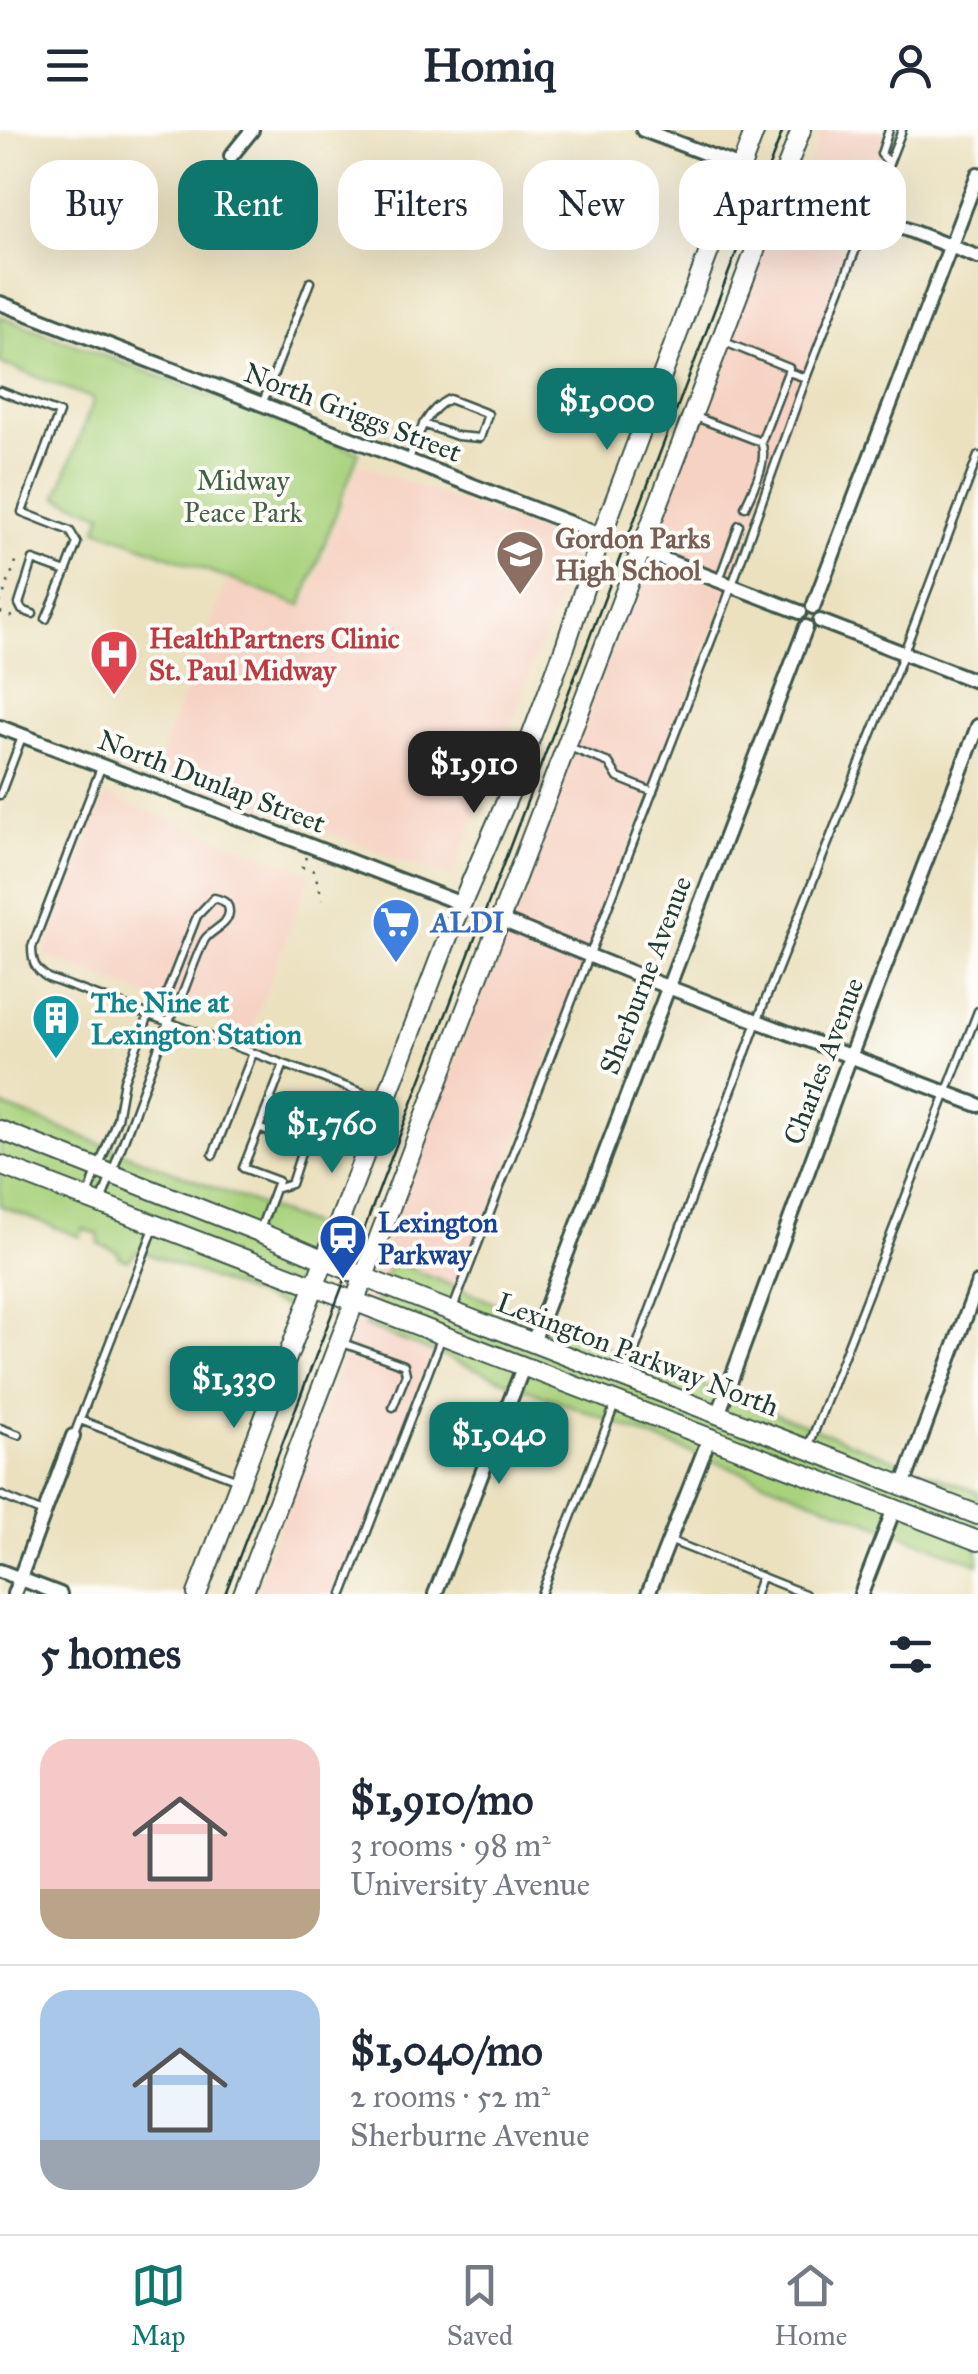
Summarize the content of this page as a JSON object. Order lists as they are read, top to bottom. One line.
{"streets":{"main road":["Lexington Parkway North"],"street":["North Griggs Street","North Dunlap Street","Sherburne Avenue","Charles Avenue"]},"crossings":[["Sherburne Avenue","Lexington Parkway North"],["Charles Avenue","Lexington Parkway North"]],"parks":["Midway Peace Park"],"places":{"school or university":["Gordon Parks High School"],"hospital":["HealthPartners Clinic St. Paul Midway"],"supermarket":["ALDI"],"building":["The Nine at Lexington Station"],"station":["Lexington Parkway"]},"page":{"header":"Homiq","chip":["Buy","Rent","Filters","New","Apartment"],"price":["$1,000","$1,910","$1,760","$1,330","$1,040"],"heading":"5 homes","list":[{"name":"$1,910/mo","note":"3 rooms · 98 m² · University Avenue"},{"name":"$1,040/mo","note":"2 rooms · 52 m² · Sherburne Avenue"}],"tabs":["Map","Saved","Home"]}}
